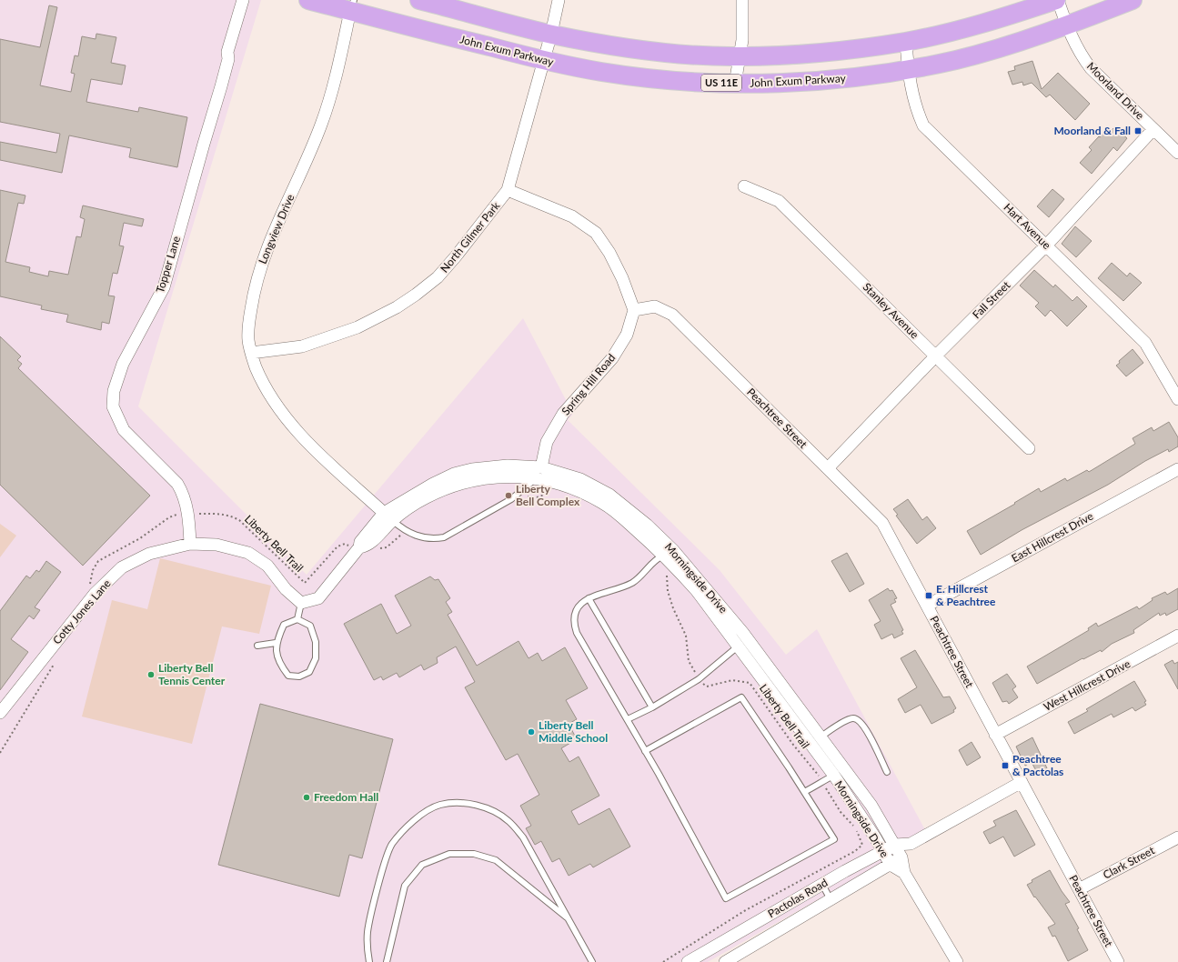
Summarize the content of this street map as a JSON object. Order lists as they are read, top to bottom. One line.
{"streets":{"main road":["John Exum Parkway","US 11E"],"street":["Moorland Drive","Hart Avenue","Longview Drive","North Gilmer Park","Topper Lane","Fall Street","Stanley Avenue","Spring Hill Road","Peachtree Street","East Hillcrest Drive","Morningside Drive","Cotty Jones Lane","West Hillcrest Drive","Clark Street","Pactolas Road"],"path":["Liberty Bell Trail"]},"crossings":[["John Exum Parkway","Moorland Drive"],["John Exum Parkway","Hart Avenue"],["John Exum Parkway","Longview Drive"],["John Exum Parkway","North Gilmer Park"],["Moorland Drive","Fall Street"],["Hart Avenue","Fall Street"],["Longview Drive","North Gilmer Park"],["Longview Drive","Morningside Drive"],["Topper Lane","Liberty Bell Trail"],["Topper Lane","Cotty Jones Lane"],["Fall Street","Stanley Avenue"],["Fall Street","Peachtree Street"],["Spring Hill Road","Peachtree Street"],["Spring Hill Road","Morningside Drive"],["Peachtree Street","East Hillcrest Drive"],["Peachtree Street","West Hillcrest Drive"],["Peachtree Street","Clark Street"],["Peachtree Street","Pactolas Road"],["Liberty Bell Trail","Cotty Jones Lane"],["Morningside Drive","Pactolas Road"]],"places":{"transit":["Moorland & Fall","E. Hillcrest & Peachtree","Peachtree & Pactolas"],"other":["Liberty Bell Complex","Liberty Bell Tennis Center","Liberty Bell Middle School","Freedom Hall"]}}
